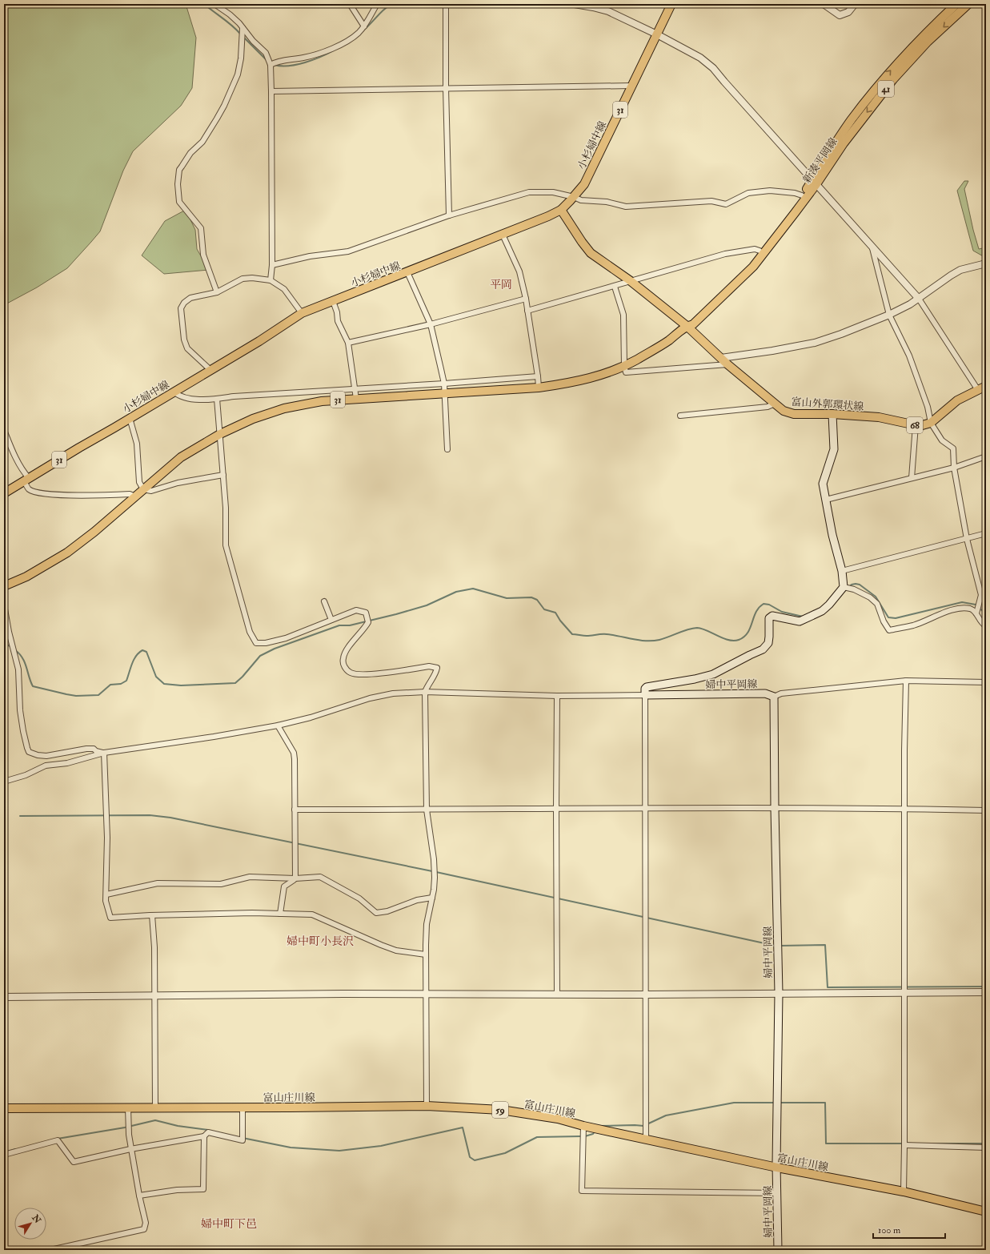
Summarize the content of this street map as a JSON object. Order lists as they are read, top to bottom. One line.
{"streets":{"main road":["41","31","小杉婦中線","新湊平岡線","富山外郭環状線","68","婦中平岡線","富山庄川線","59"]},"crossings":[["31","新湊平岡線"],["31","富山外郭環状線"],["新湊平岡線","富山外郭環状線"],["富山外郭環状線","68"],["婦中平岡線","富山庄川線"]],"districts":["平岡","婦中町小長沢","婦中町下邑"],"scale_bar":"100 m","north":"top right"}
